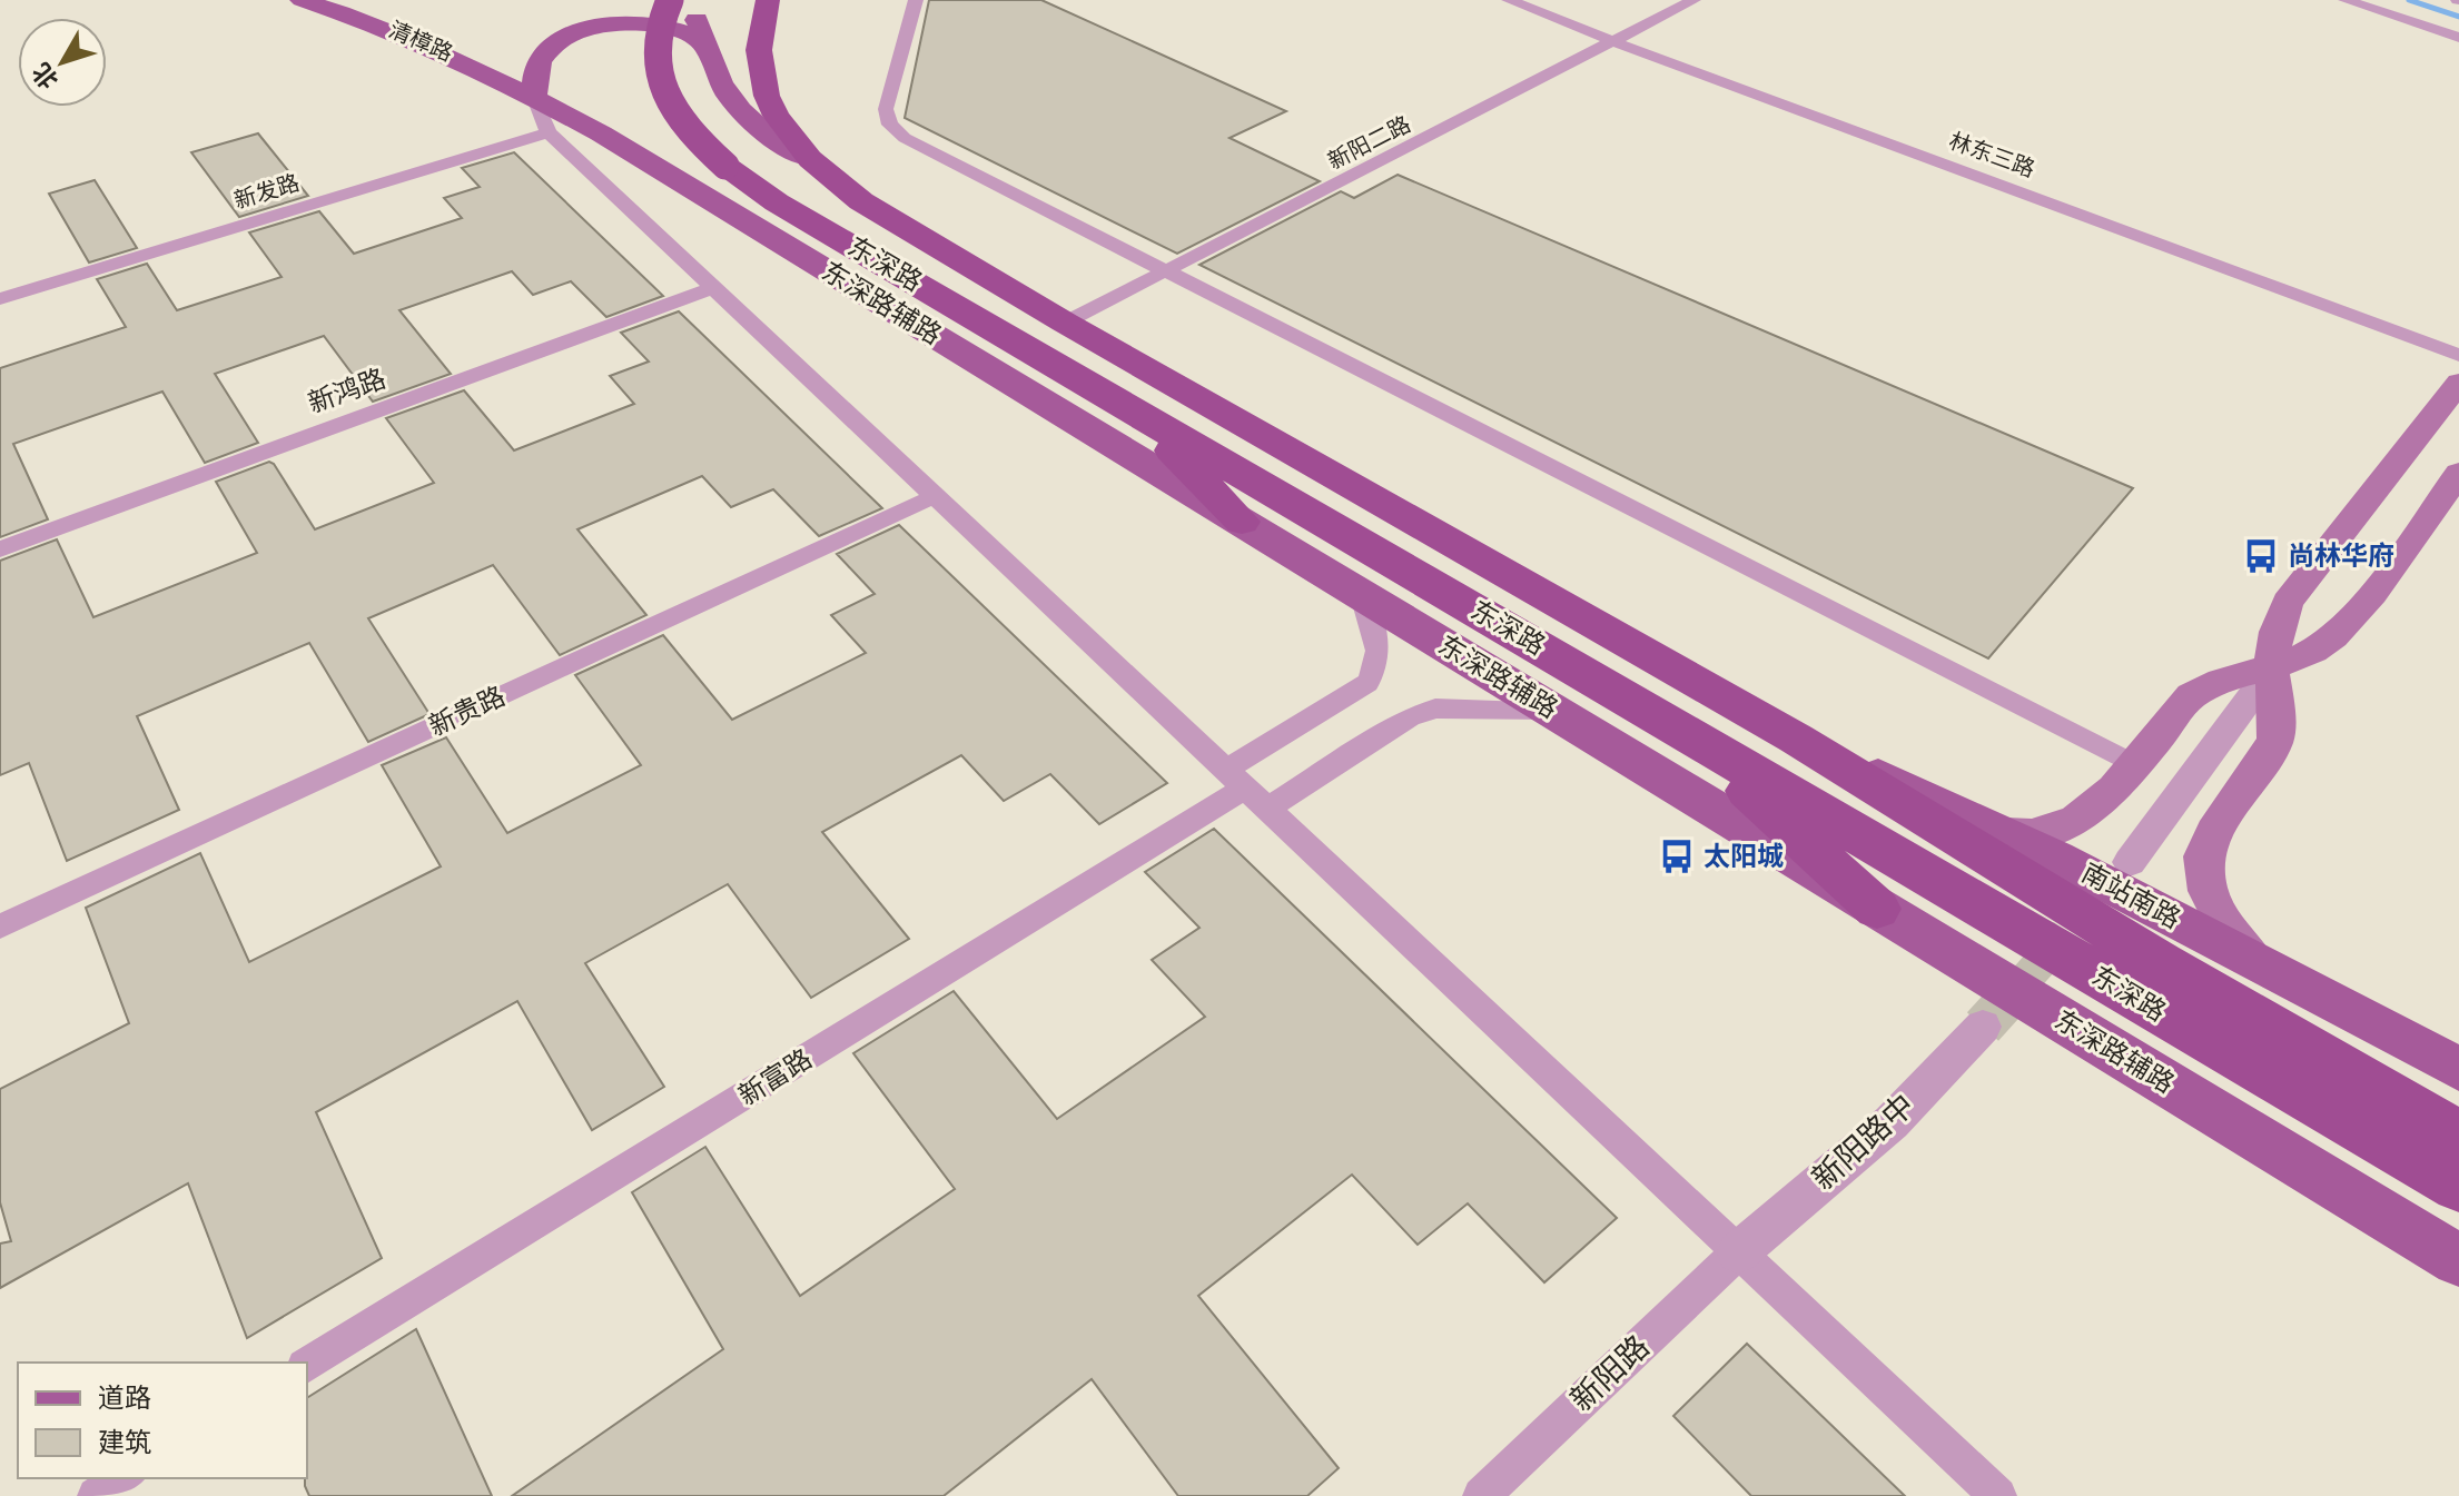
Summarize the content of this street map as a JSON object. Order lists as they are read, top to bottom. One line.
{"streets":{"highway":["东深路"],"main road":["清樟路","东深路辅路","南站南路"],"street":["新阳二路","林东三路","新发路","新鸿路","新贵路","新富路","新阳路中","新阳路"]},"crossings":[["清樟路","东深路辅路"],["新阳二路","林东三路"],["新阳二路","东深路"],["东深路","南站南路"],["新阳路中","新阳路"]],"places":{"bus stop":["尚林华府","太阳城"]},"legend":["道路","建筑"],"north":"bottom left"}
